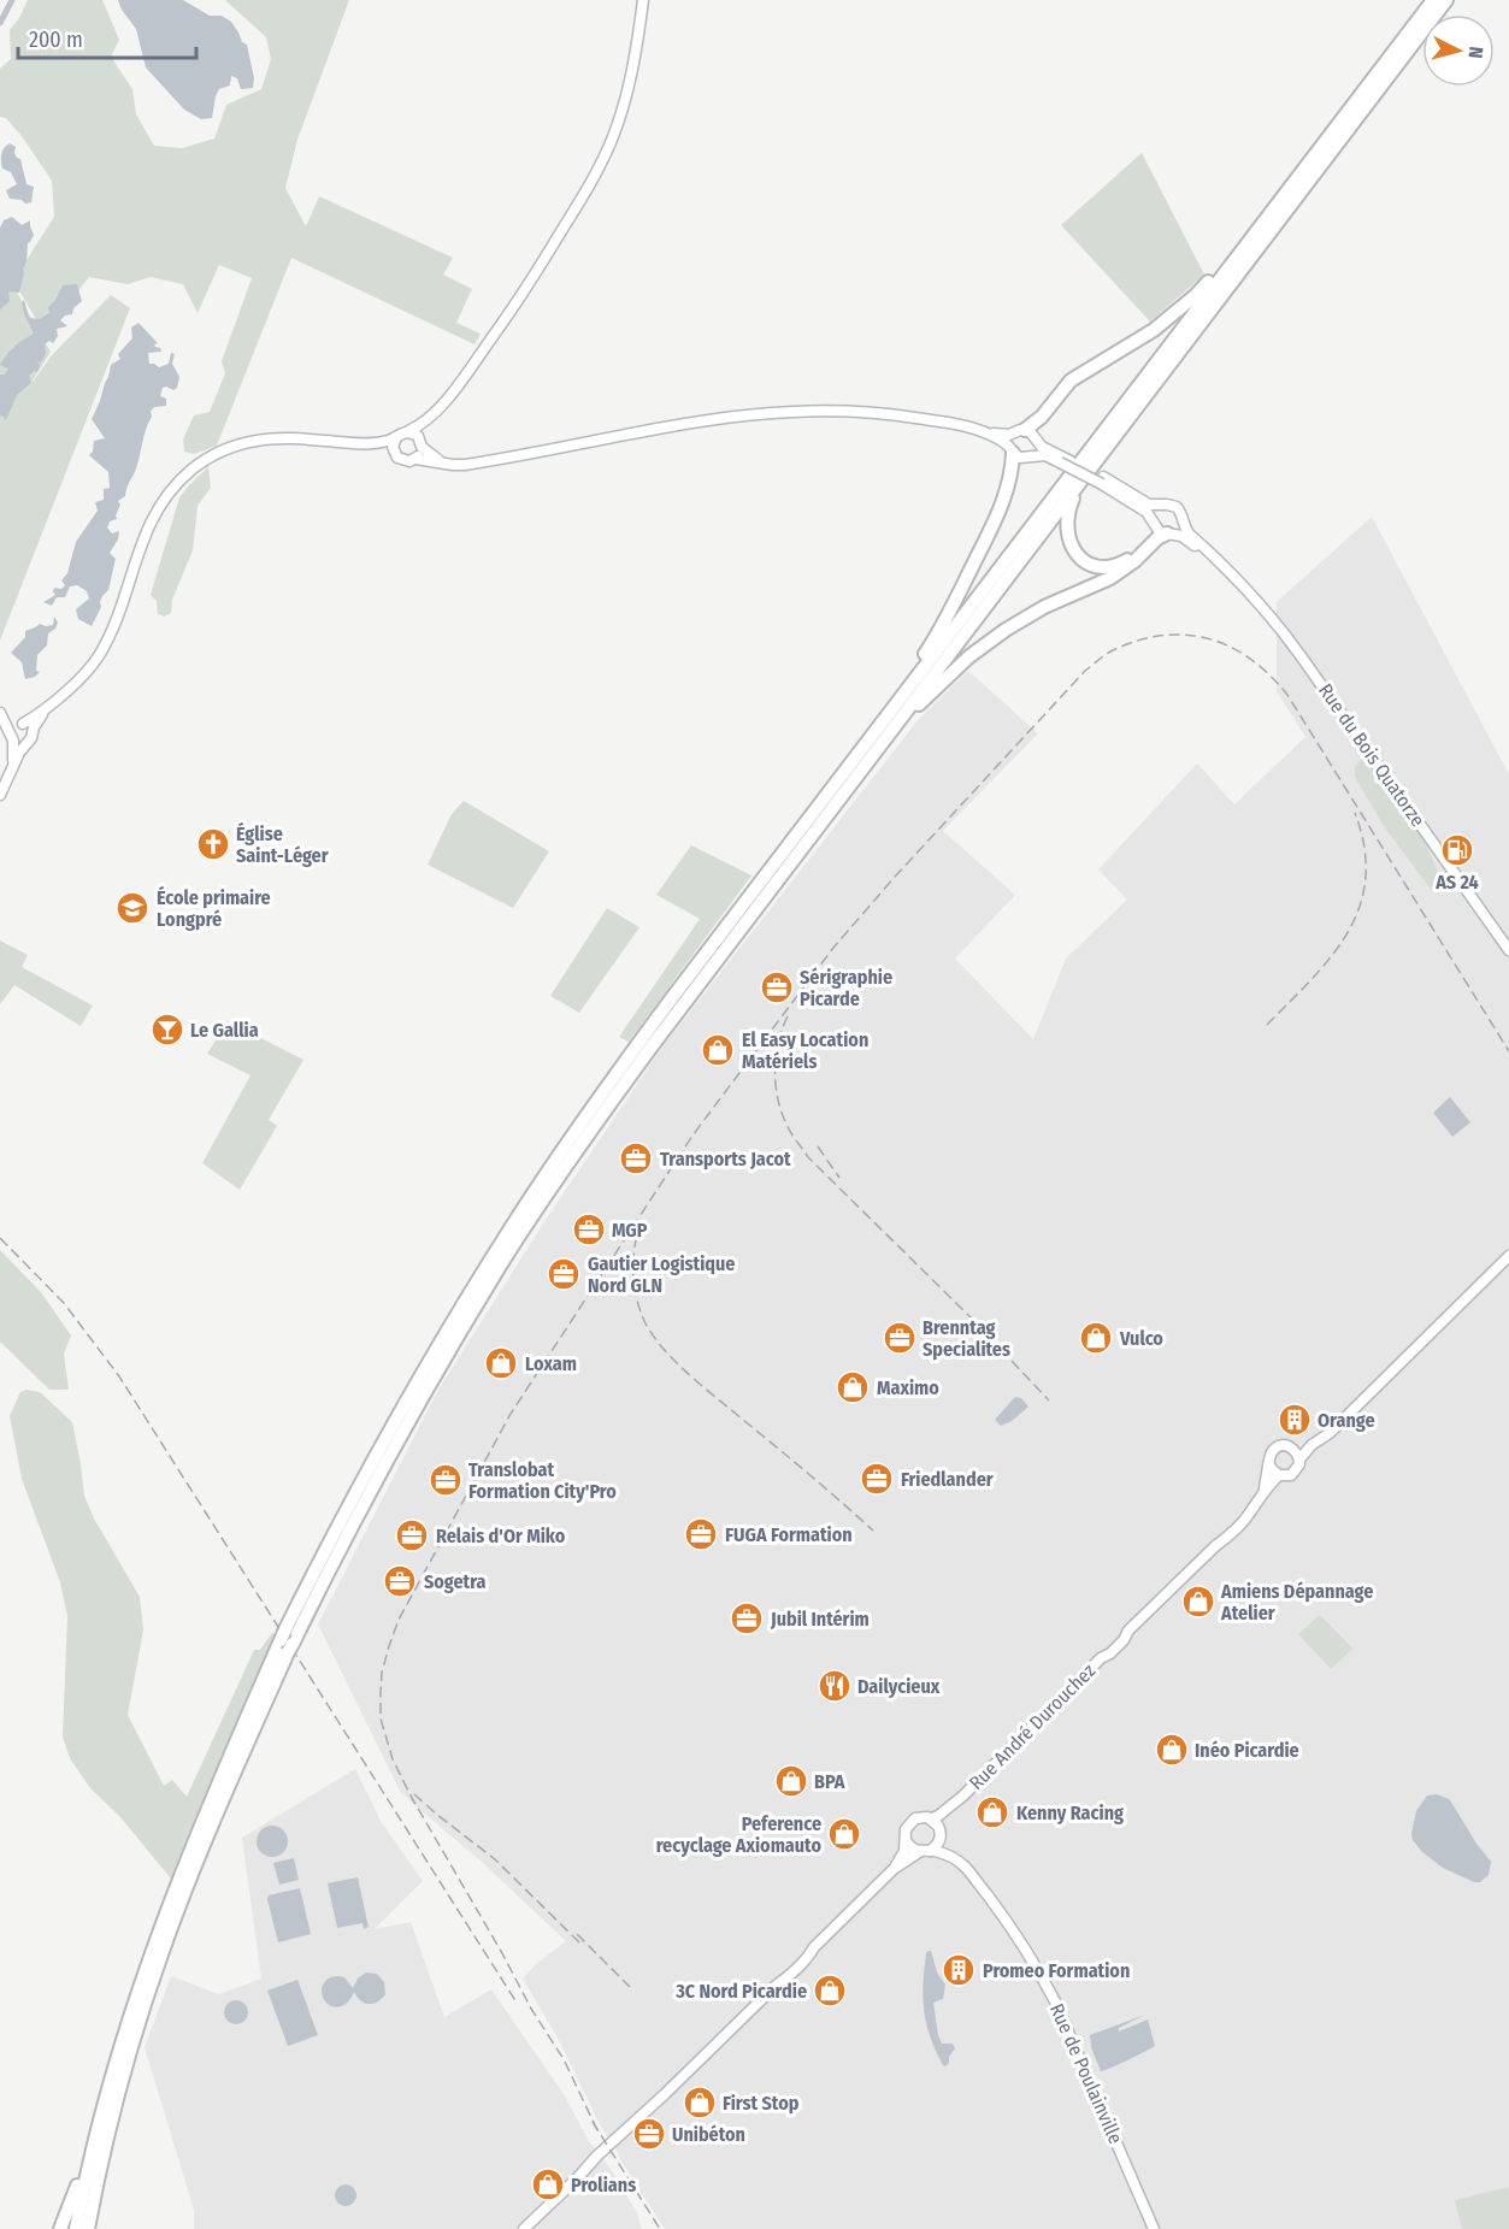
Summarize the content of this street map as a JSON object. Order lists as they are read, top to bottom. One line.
{"streets":{"main road":["Rue du Bois Quatorze","Rue André Durouchez","Rue de Poulainville"]},"crossings":[["Rue André Durouchez","Rue de Poulainville"]],"places":{"church":["Église Saint-Léger"],"fuel station":["AS 24"],"school or university":["École primaire Longpré"],"office":["Sérigraphie Picarde","Transports Jacot","MGP","Gautier Logistique Nord GLN","Brenntag Specialites","Friedlander","Translobat Formation City'Pro","FUGA Formation","Relais d'Or Miko","Sogetra","Jubil Intérim","Unibéton"],"bar":["Le Gallia"],"shop":["El Easy Location Matériels","Vulco","Loxam","Maximo","Amiens Dépannage Atelier","Inéo Picardie","BPA","Kenny Racing","Peference recyclage Axiomauto","3C Nord Picardie","First Stop","Prolians"],"building":["Orange","Promeo Formation"],"restaurant":["Dailycieux"]},"scale_bar":"200 m","north":"right"}
